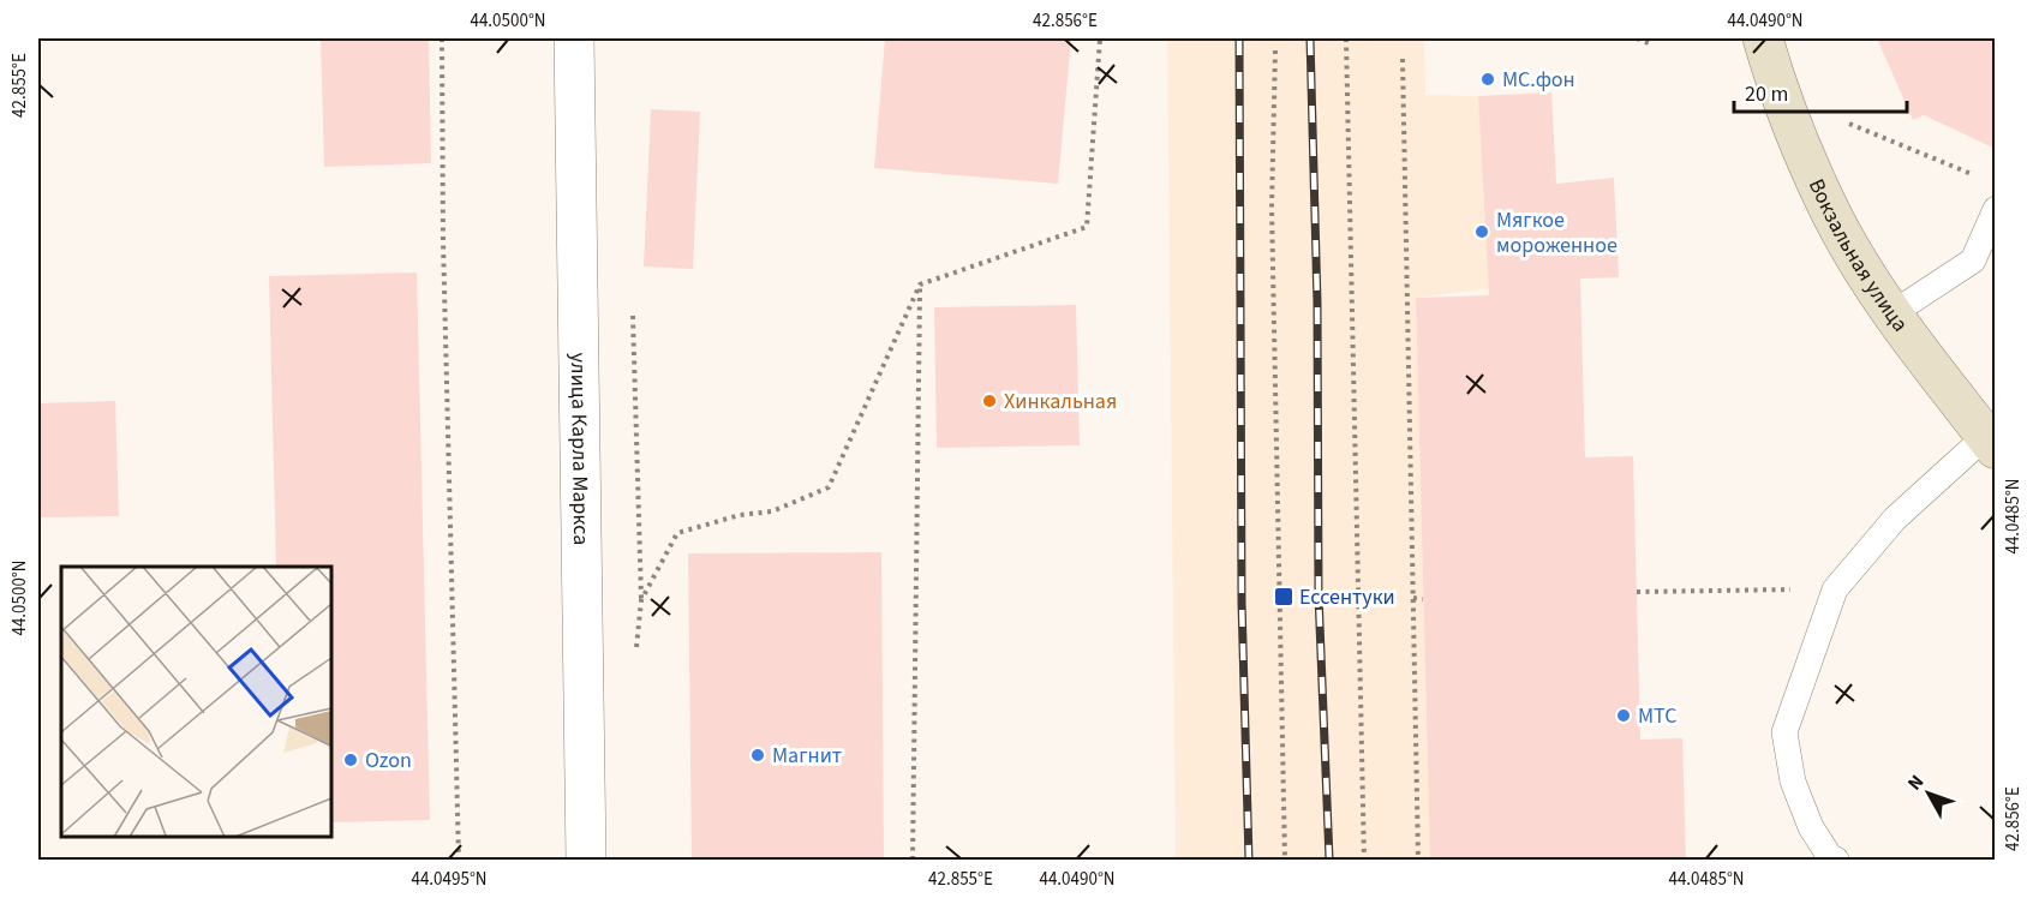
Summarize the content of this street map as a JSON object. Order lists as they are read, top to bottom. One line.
{"streets":{"main road":["Вокзальная улица"],"street":["улица Карла Маркса"]},"places":{"other":["МС.фон","Мягкое мороженное","Хинкальная","МТС","Магнит","Ozon"],"transit":["Ессентуки"]},"scale_bar":"20 m","north":"top left","coordinates":["44.0500°N","42.856°E","44.0490°N","42.855°E","44.0485°N","44.0495°N"]}
